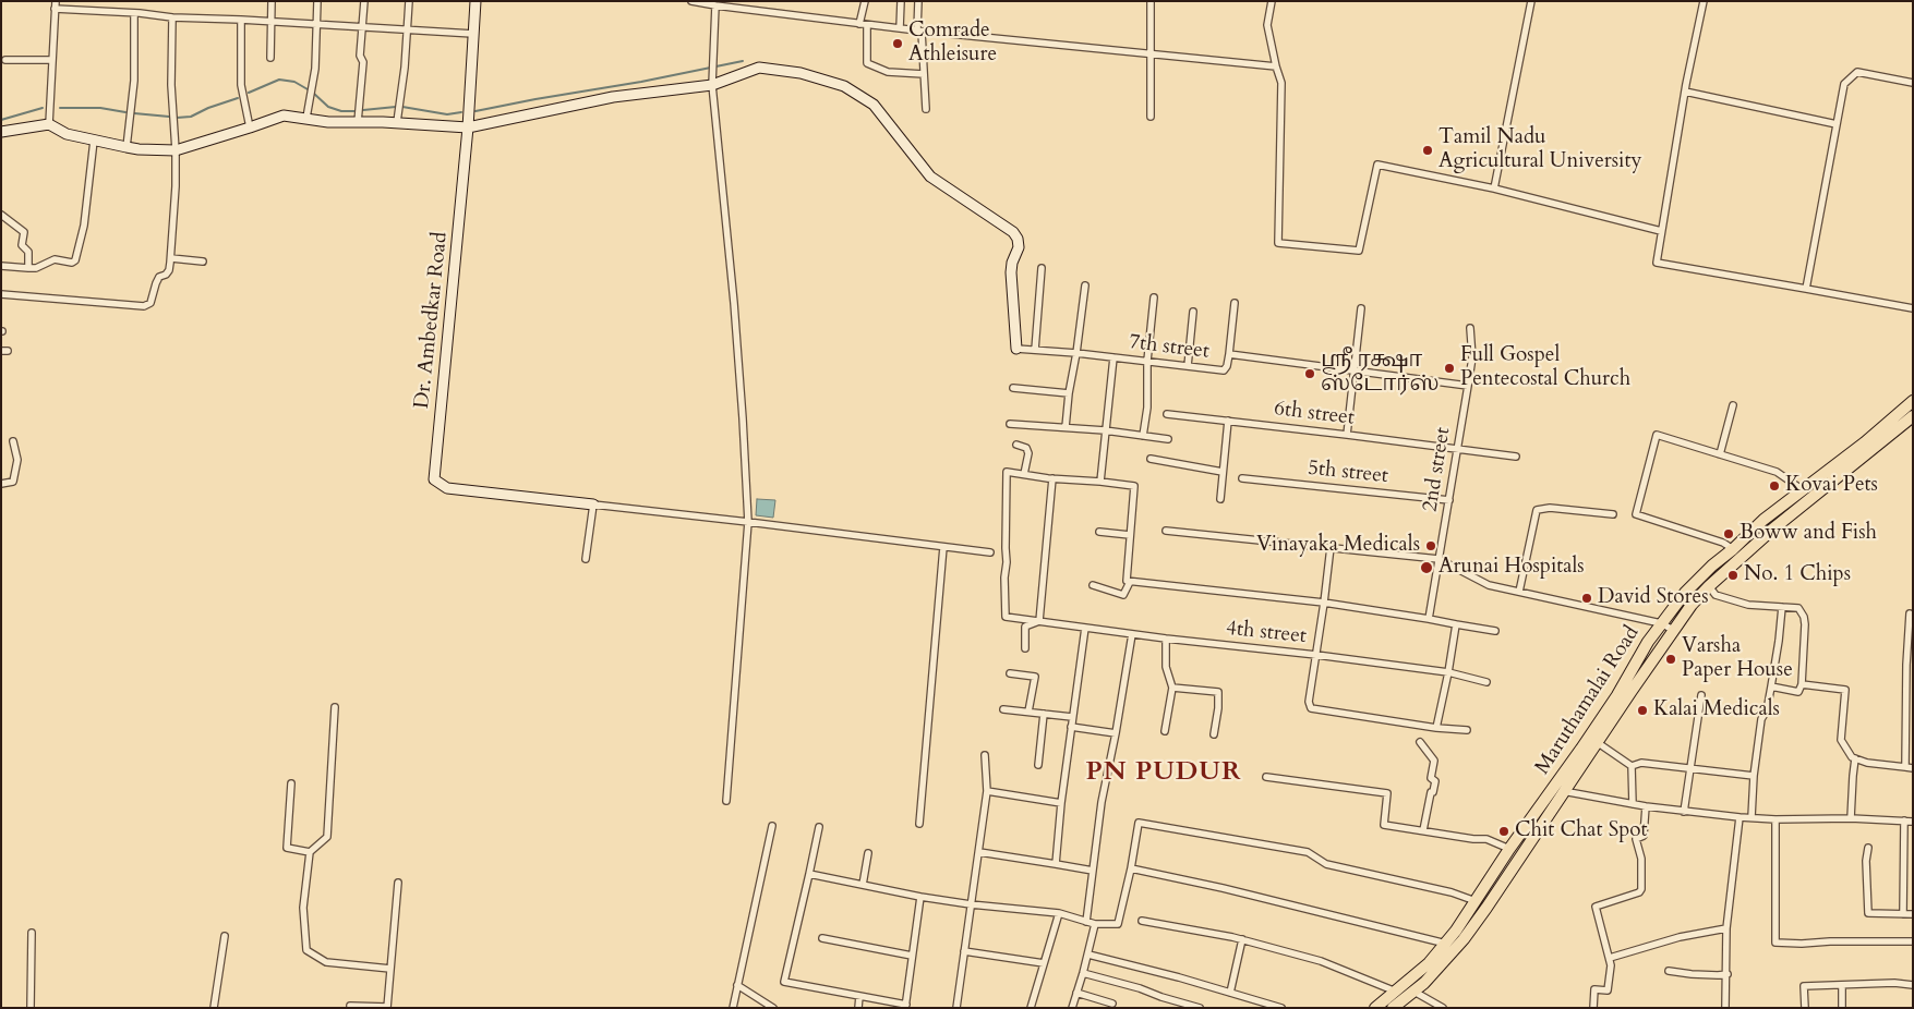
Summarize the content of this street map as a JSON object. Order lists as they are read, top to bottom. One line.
{"streets":{"main road":["Maruthamalai Road"],"street":["Dr. Ambedkar Road","7th street","6th street","2nd street","5th street","4th street"]},"crossings":[["7th street","2nd street"],["6th street","2nd street"],["2nd street","5th street"]],"districts":["PN PUDUR"],"places":["Comrade Athleisure","Tamil Nadu Agricultural University","Full Gospel Pentecostal Church","ஶ்ரீ ரக்ஷா ஸ்டோர்ஸ்","Kovai Pets","Boww and Fish","Vinayaka Medicals","Arunai Hospitals","No. 1 Chips","David Stores","Varsha Paper House","Kalai Medicals","Chit Chat Spot"]}
